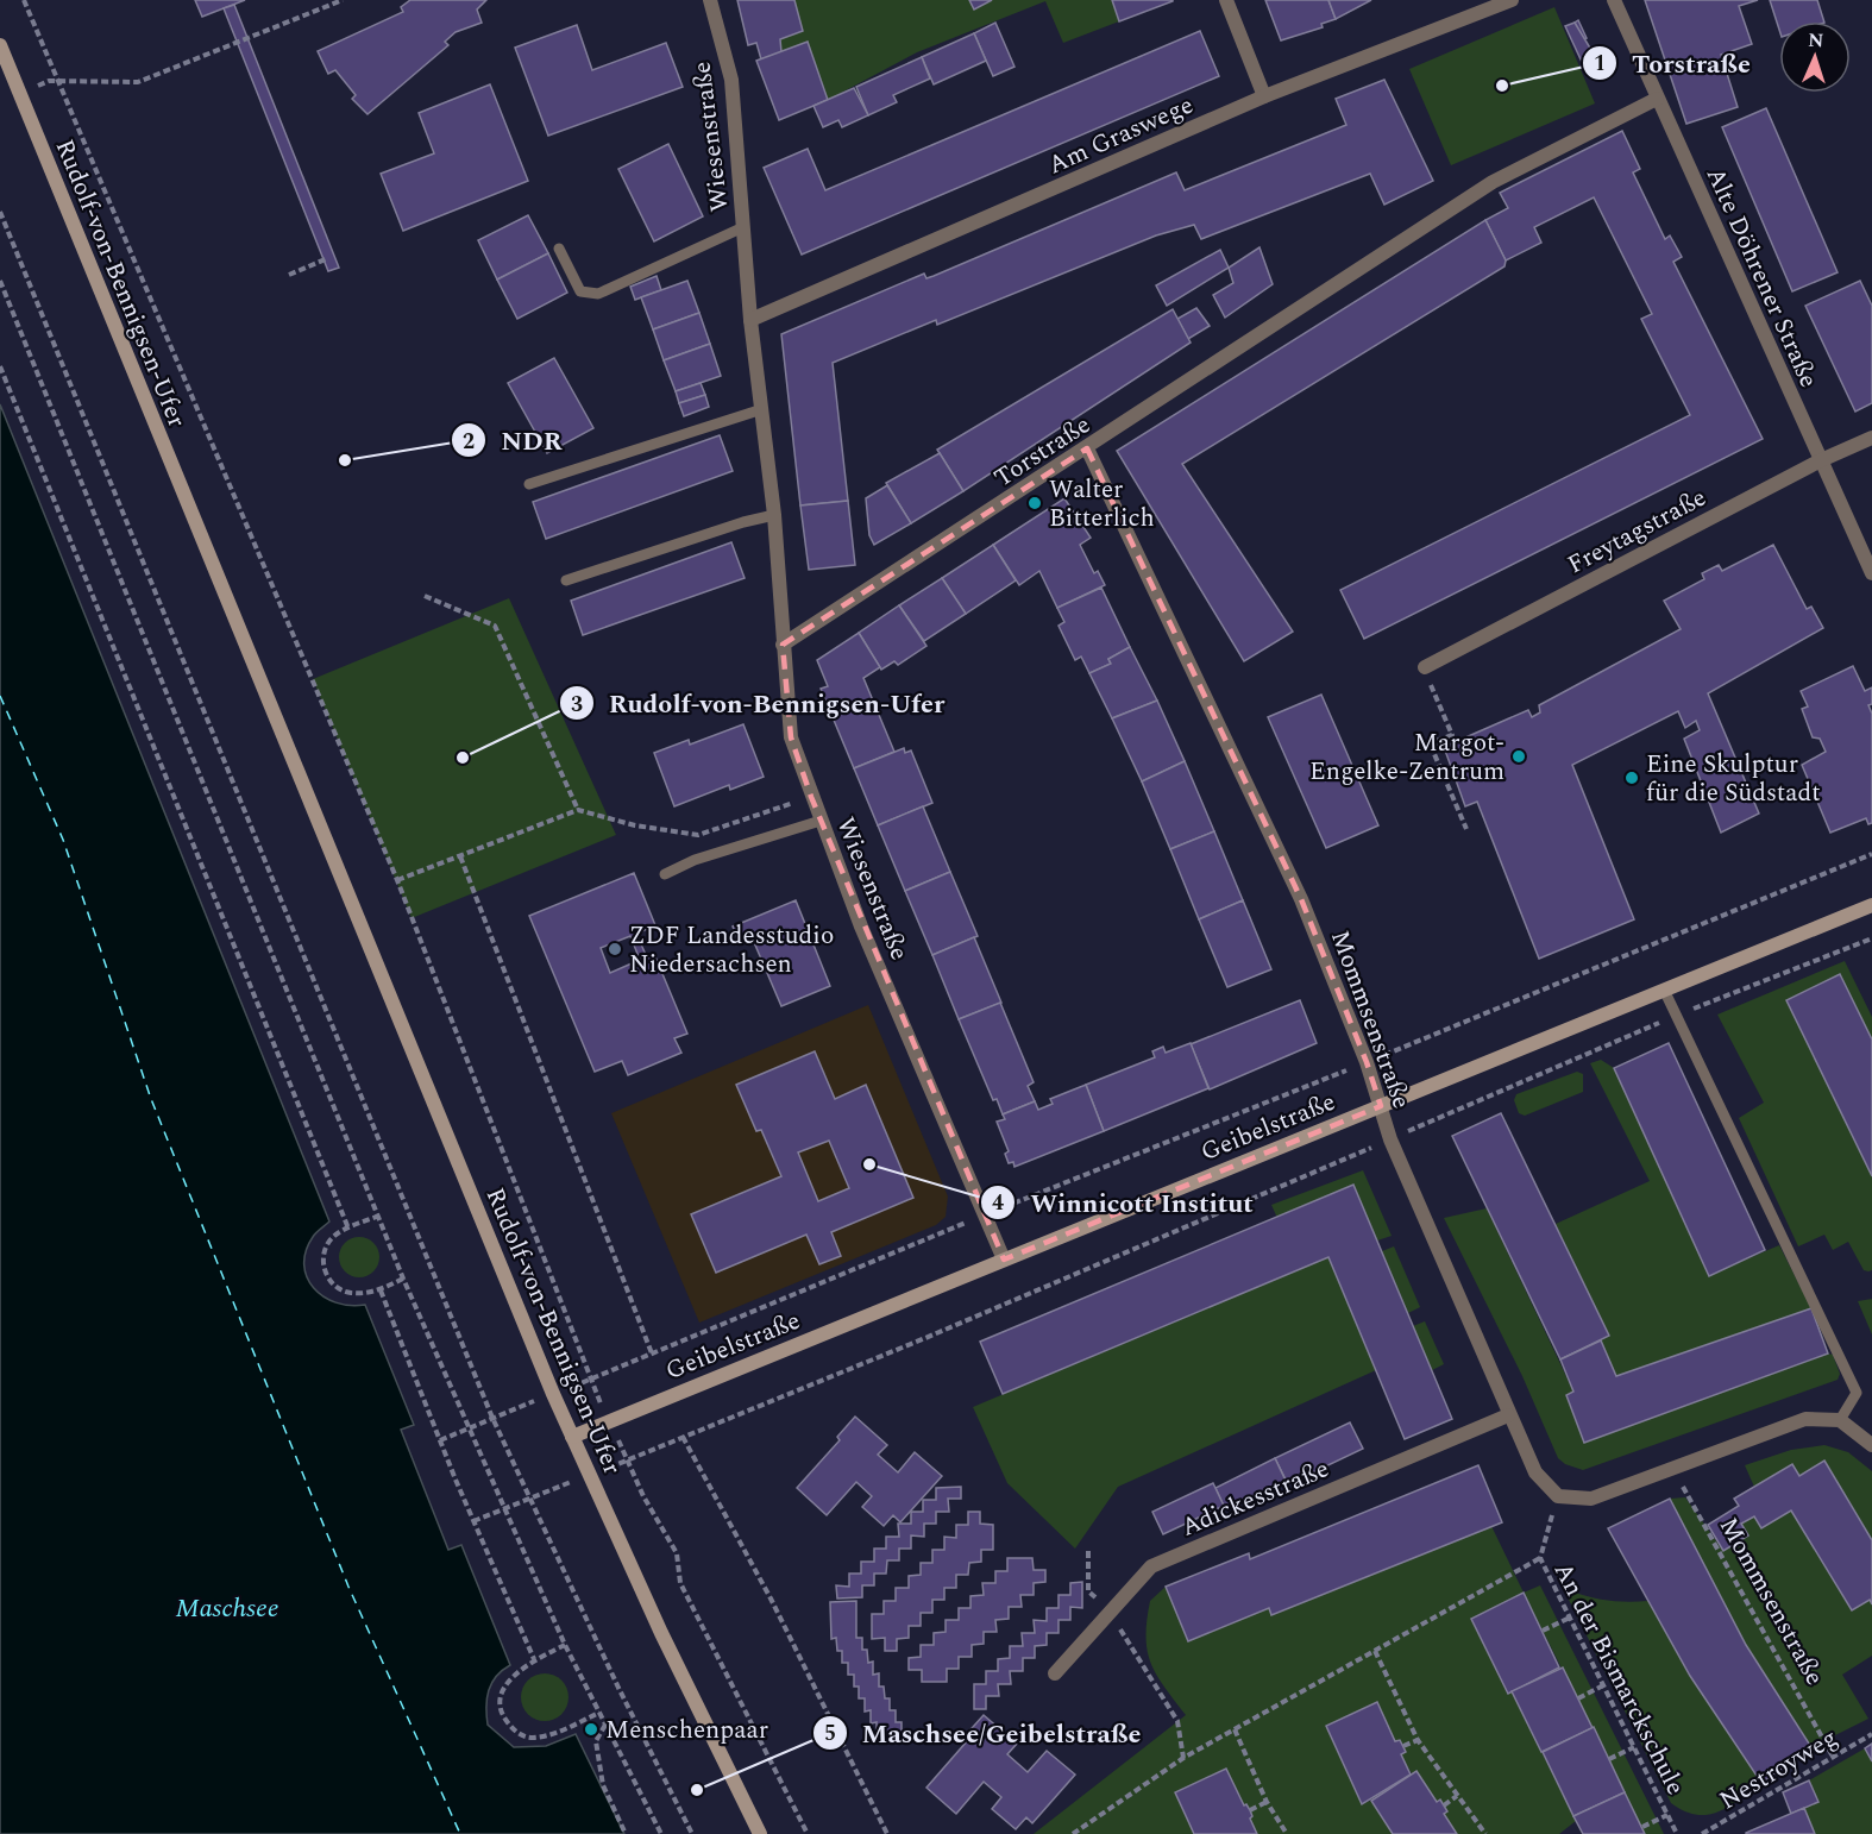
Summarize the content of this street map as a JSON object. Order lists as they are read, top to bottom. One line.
{"streets":{"street":["Am Graswege","Wiesenstraße","Alte Döhrener Straße","Rudolf-von-Bennigsen-Ufer","Torstraße","Freytagstraße","Mommsenstraße","Geibelstraße","Adickesstraße"],"path":["An der Bismarckschule","Nestroyweg"]},"crossings":[["Am Graswege","Wiesenstraße"],["Wiesenstraße","Torstraße"],["Wiesenstraße","Geibelstraße"],["Alte Döhrener Straße","Torstraße"],["Alte Döhrener Straße","Freytagstraße"],["Rudolf-von-Bennigsen-Ufer","Geibelstraße"],["Torstraße","Mommsenstraße"],["Mommsenstraße","Geibelstraße"],["Mommsenstraße","Adickesstraße"],["Mommsenstraße","An der Bismarckschule"],["Mommsenstraße","Nestroyweg"]],"water":["Maschsee"],"places":["Torstraße","NDR","Walter Bitterlich","Margot- Engelke-Zentrum","Rudolf-von-Bennigsen-Ufer","Eine Skulptur für die Südstadt","ZDF Landesstudio Niedersachsen","Winnicott Institut","Menschenpaar","Maschsee/Geibelstraße"],"north":"top"}
